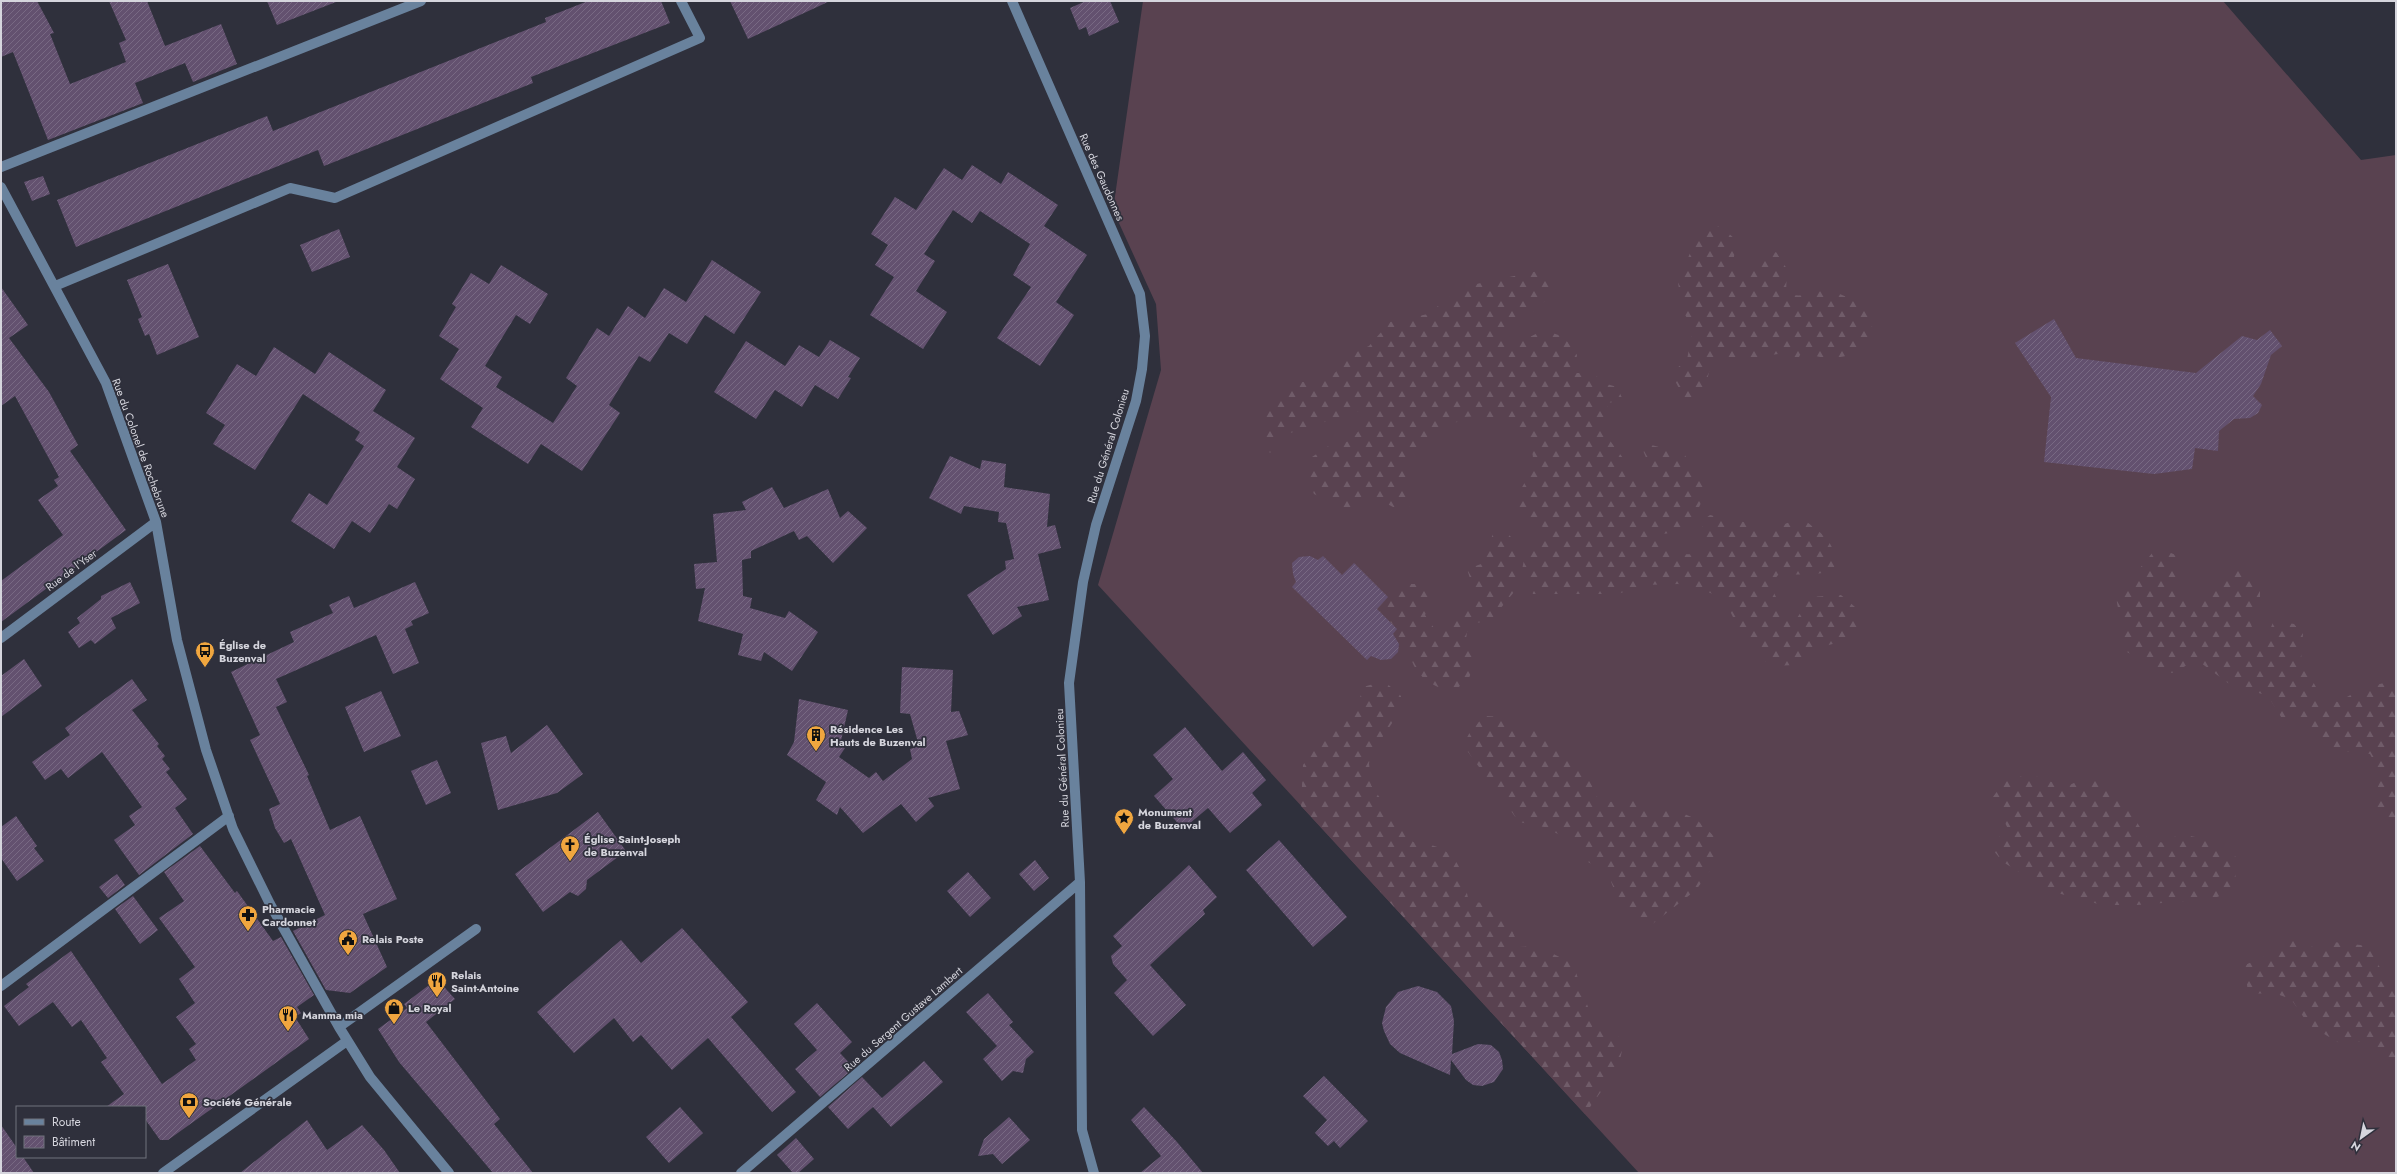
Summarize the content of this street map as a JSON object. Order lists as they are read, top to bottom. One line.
{"streets":{"street":["Rue des Gaudonnes","Rue du Général Colonieu","Rue du Colonel de Rochebrune","Rue de l'Yser","Rue du Sergent Gustave Lambert"]},"crossings":[["Rue des Gaudonnes","Rue du Général Colonieu"],["Rue du Général Colonieu","Rue du Sergent Gustave Lambert"],["Rue du Colonel de Rochebrune","Rue de l'Yser"]],"places":{"bus stop":["Église de Buzenval"],"building":["Résidence Les Hauts de Buzenval"],"place":["Monument de Buzenval"],"church":["Église Saint-Joseph de Buzenval"],"pharmacy":["Pharmacie Cardonnet"],"public building":["Relais Poste"],"restaurant":["Relais Saint-Antoine","Mamma mia"],"shop":["Le Royal"],"bank":["Société Générale"]},"legend":["Route","Bâtiment"],"north":"bottom left"}
